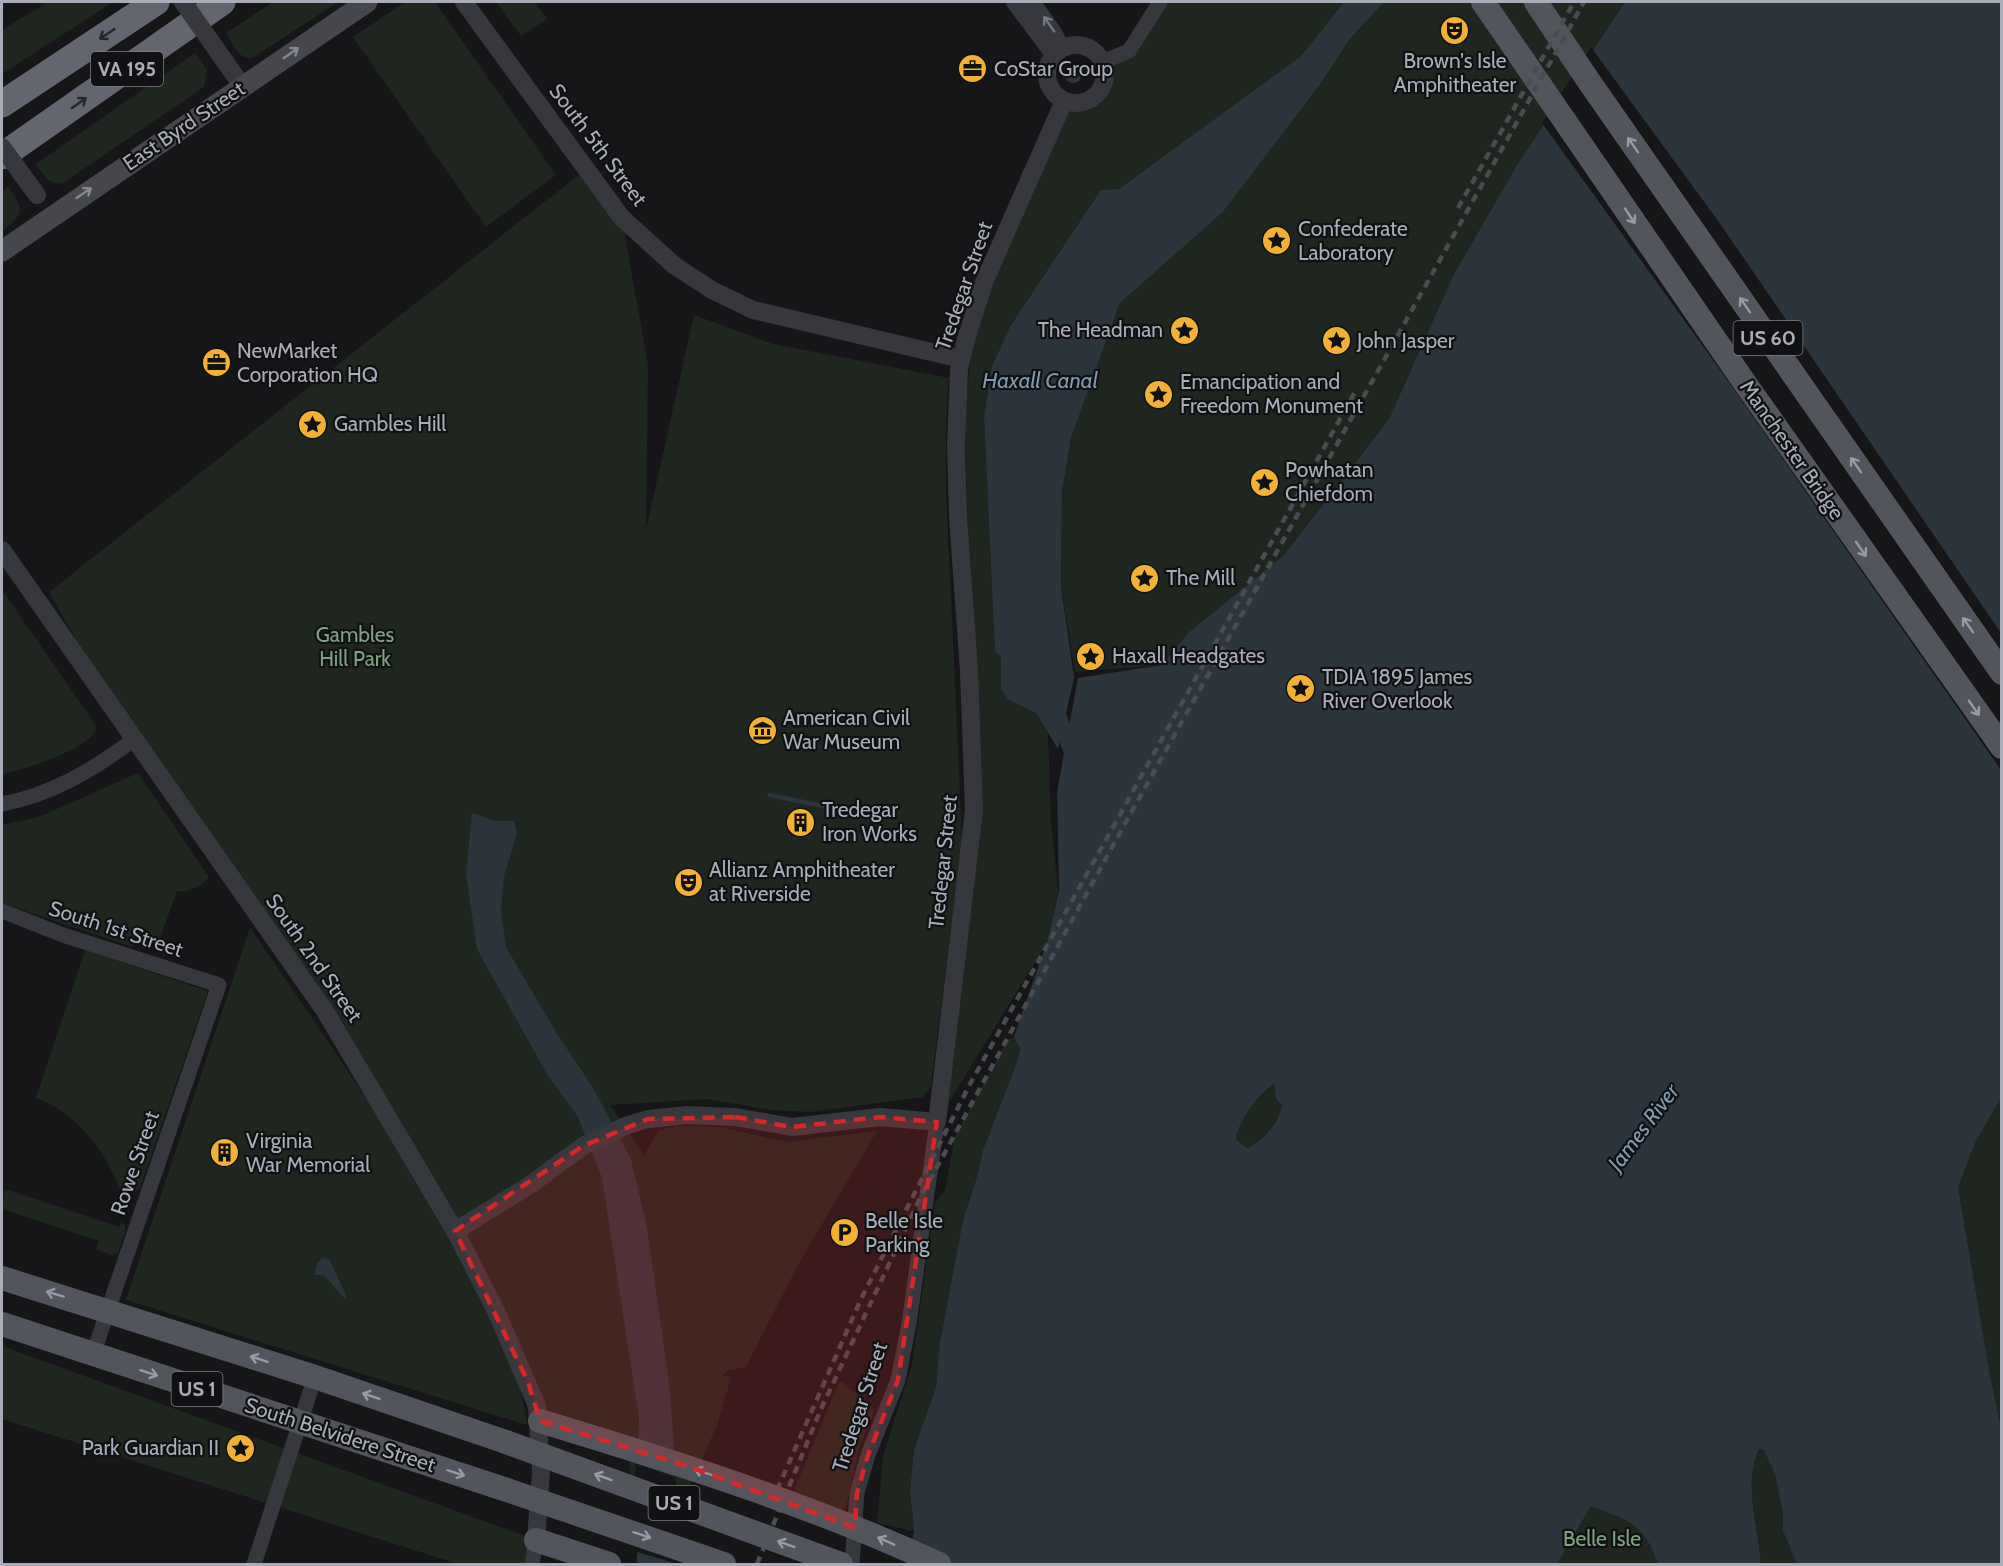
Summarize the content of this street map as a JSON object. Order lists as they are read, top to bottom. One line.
{"streets":{"highway":["VA 195"],"main road":["East Byrd Street","US 60","Manchester Bridge","US 1","South Belvidere Street"],"street":["South 5th Street","Tredegar Street","South 1st Street","South 2nd Street","Rowe Street"]},"crossings":[["South 5th Street","Tredegar Street"],["South 1st Street","Rowe Street"],["Rowe Street","US 1"],["Rowe Street","South Belvidere Street"]],"one_way":["East Byrd Street"],"water":["Haxall Canal","James River"],"parks":["Gambles Hill Park","Belle Isle"],"places":{"theatre":["Brown's Isle Amphitheater","Allianz Amphitheater at Riverside"],"office":["CoStar Group","NewMarket Corporation HQ"],"place":["Confederate Laboratory","The Headman","John Jasper","Emancipation and Freedom Monument","Gambles Hill","Powhatan Chiefdom","The Mill","Haxall Headgates","TDIA 1895 James River Overlook","Park Guardian II"],"museum":["American Civil War Museum"],"building":["Tredegar Iron Works","Virginia War Memorial"],"parking":["Belle Isle Parking"]}}
